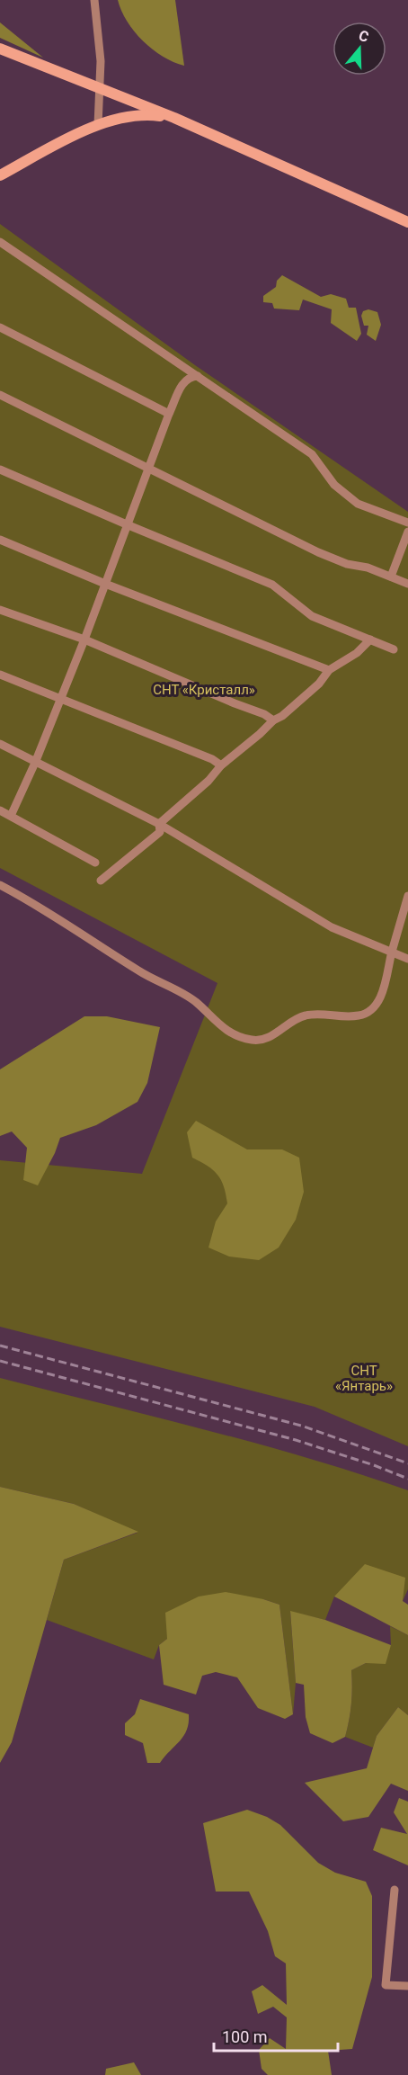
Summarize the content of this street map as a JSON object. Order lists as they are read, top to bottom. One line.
{"parks":["СНТ «Кристалл»","СНТ «Янтарь»"],"scale_bar":"100 m","north":"top"}
